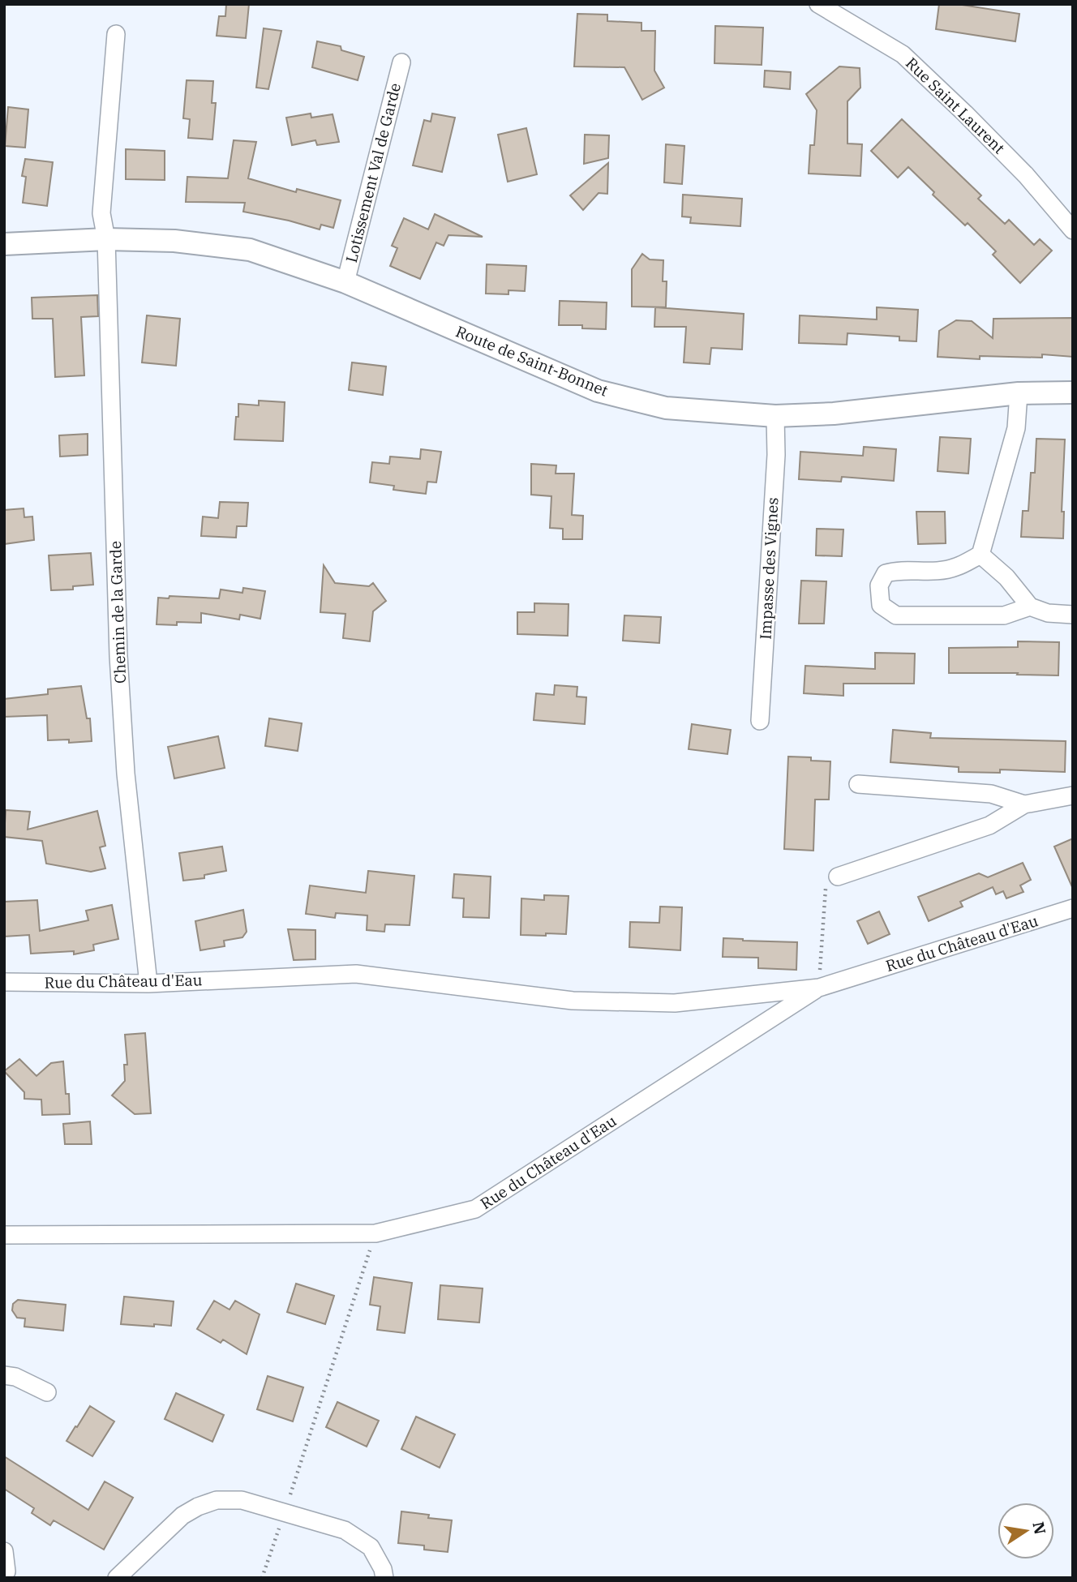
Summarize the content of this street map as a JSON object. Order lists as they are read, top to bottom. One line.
{"streets":{"street":["Rue Saint Laurent","Lotissement Val de Garde","Route de Saint-Bonnet","Impasse des Vignes","Chemin de la Garde","Rue du Château d'Eau"]},"crossings":[["Lotissement Val de Garde","Route de Saint-Bonnet"],["Route de Saint-Bonnet","Impasse des Vignes"],["Route de Saint-Bonnet","Chemin de la Garde"],["Chemin de la Garde","Rue du Château d'Eau"]],"north":"right"}
